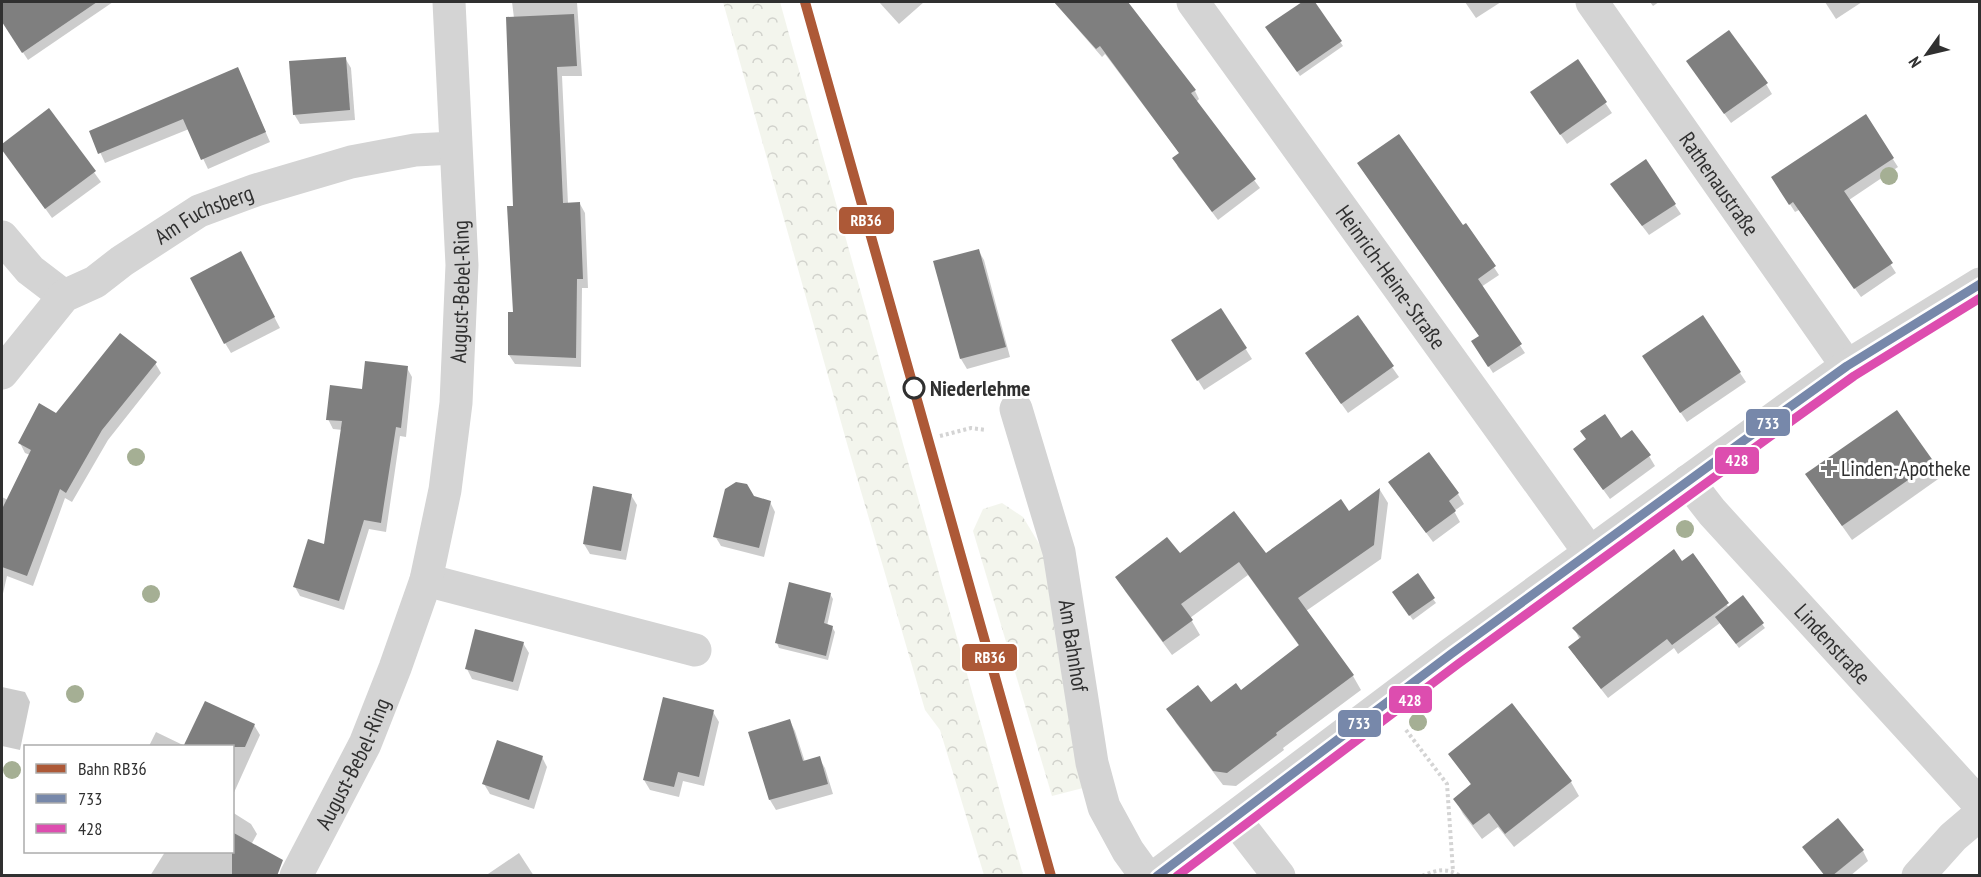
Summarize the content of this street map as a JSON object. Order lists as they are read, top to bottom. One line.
{"streets":{"street":["Rathenaustraße","Am Fuchsberg","Heinrich-Heine-Straße","August-Bebel-Ring","Lindenstraße","Am Bahnhof"]},"crossings":[["Am Fuchsberg","August-Bebel-Ring"]],"places":{"other":["Niederlehme"],"health":["Linden-Apotheke"]},"lines":["rail line RB36","transit line 733","transit line 428"],"legend":["Bahn RB36","733","428"],"north":"bottom left"}
